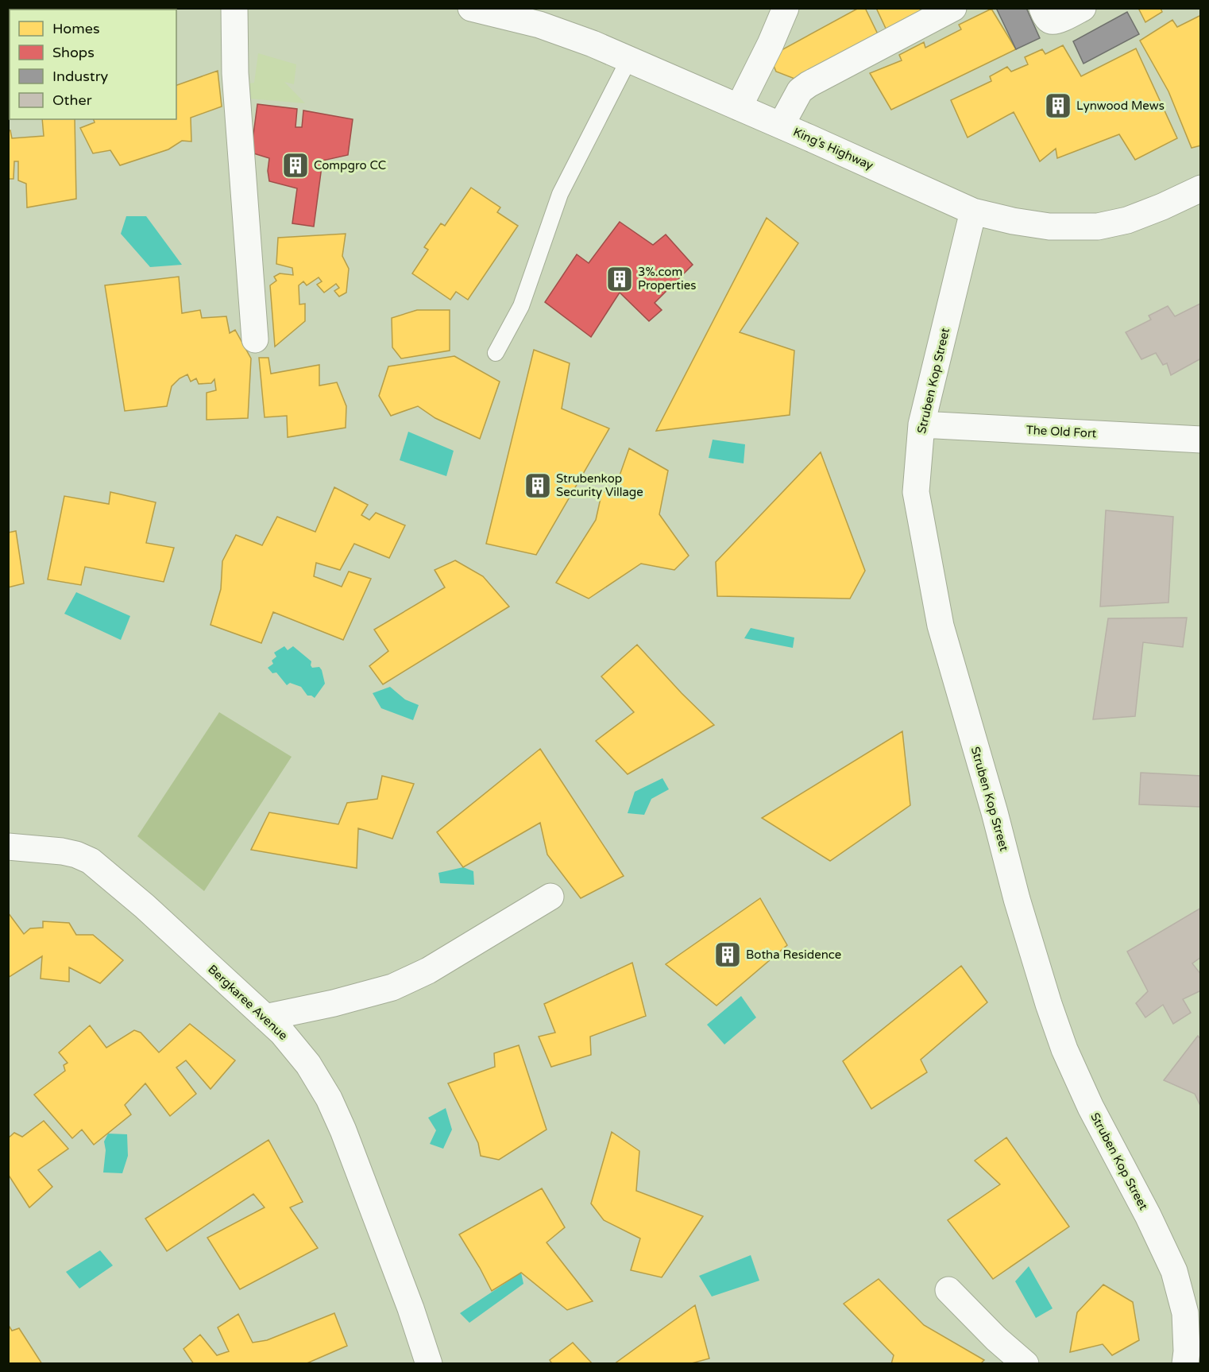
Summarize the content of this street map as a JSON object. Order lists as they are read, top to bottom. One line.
{"streets":{"street":["King's Highway","Struben Kop Street","The Old Fort","Bergkaree Avenue"]},"crossings":[["King's Highway","Struben Kop Street"],["Struben Kop Street","The Old Fort"]],"places":{"building":["Lynwood Mews","Compgro CC","3%.com Properties","Strubenkop Security Village","Botha Residence"]},"legend":["Homes","Shops","Industry","Other"]}
